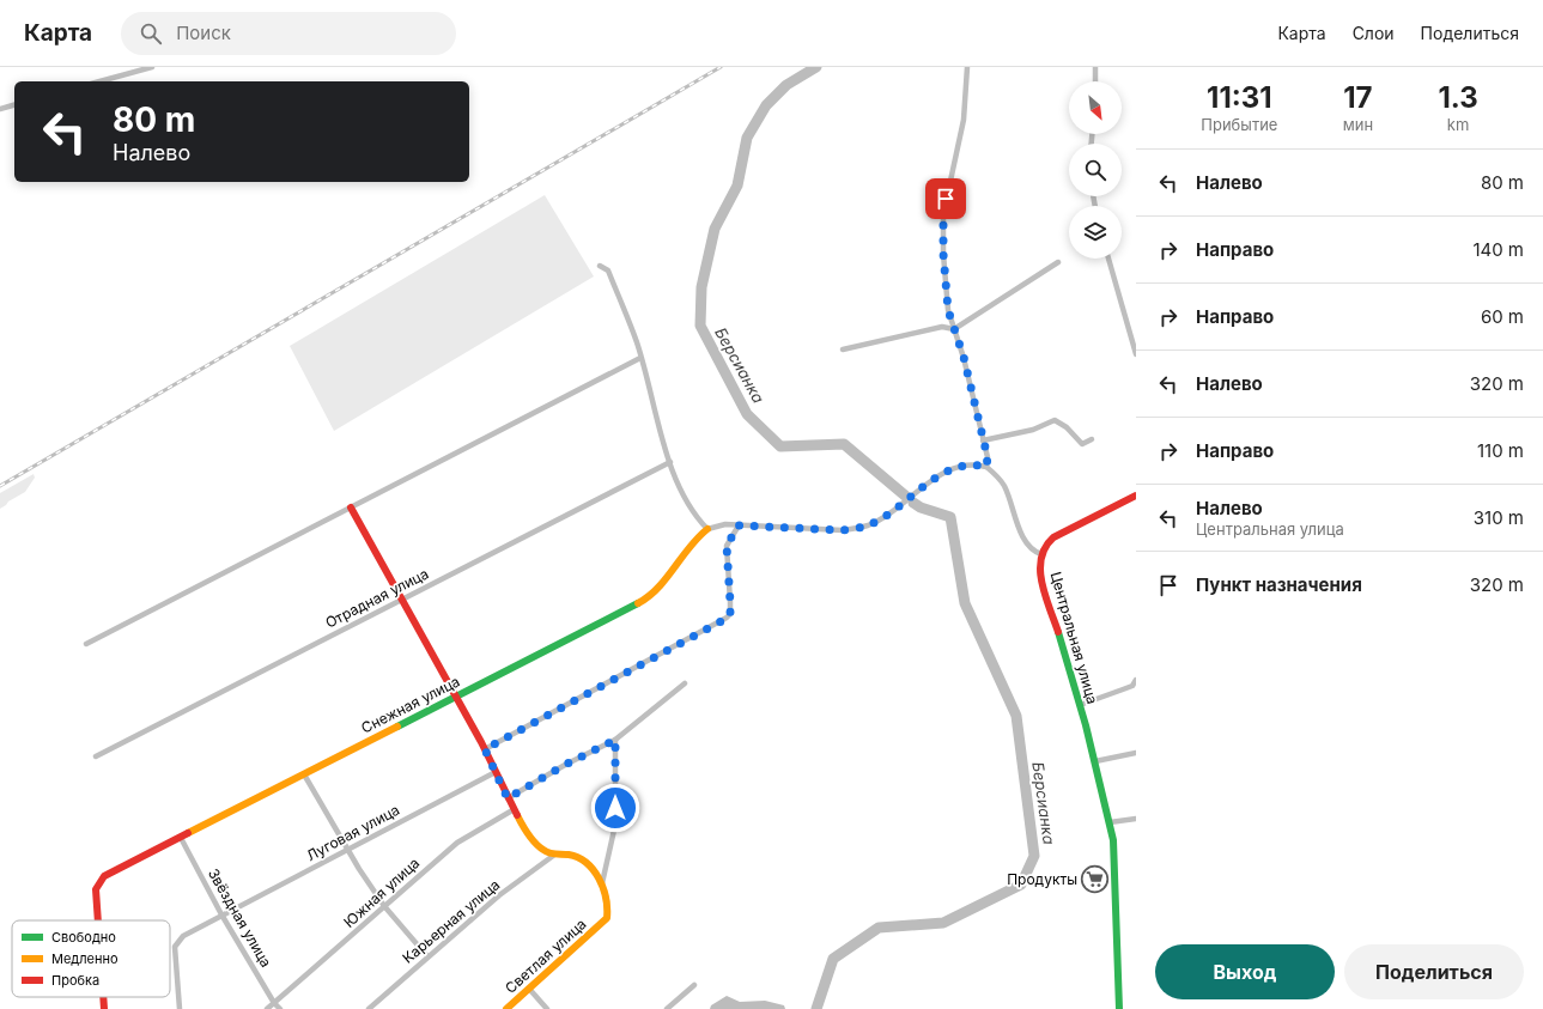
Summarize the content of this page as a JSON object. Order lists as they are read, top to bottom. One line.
{"streets":{"street":["Отрадная улица","Центральная улица","Снежная улица","Луговая улица","Южная улица","Звёздная улица","Карьерная улица","Светлая улица"]},"crossings":[["Снежная улица","Звёздная улица"],["Луговая улица","Звёздная улица"],["Южная улица","Звёздная улица"]],"water":["Берсианка"],"places":{"supermarket":["Продукты"]},"legend":["Свободно","Медленно","Пробка"],"north":"bottom right","page":{"header":"Карта","search":"Поиск","nav":["Карта","Слои","Поделиться"],"eta":["11:31","Прибытие","17","мин","1.3","km"],"turn":["80 m","Налево"],"list":[{"name":"Налево","value":"80 m"},{"name":"Направо","value":"140 m"},{"name":"Направо","value":"60 m"},{"name":"Налево","value":"320 m"},{"name":"Направо","value":"110 m"},{"name":"Налево","note":"Центральная улица","value":"310 m"},{"name":"Пункт назначения","value":"320 m"}],"buttons":["Выход","Поделиться"]}}
